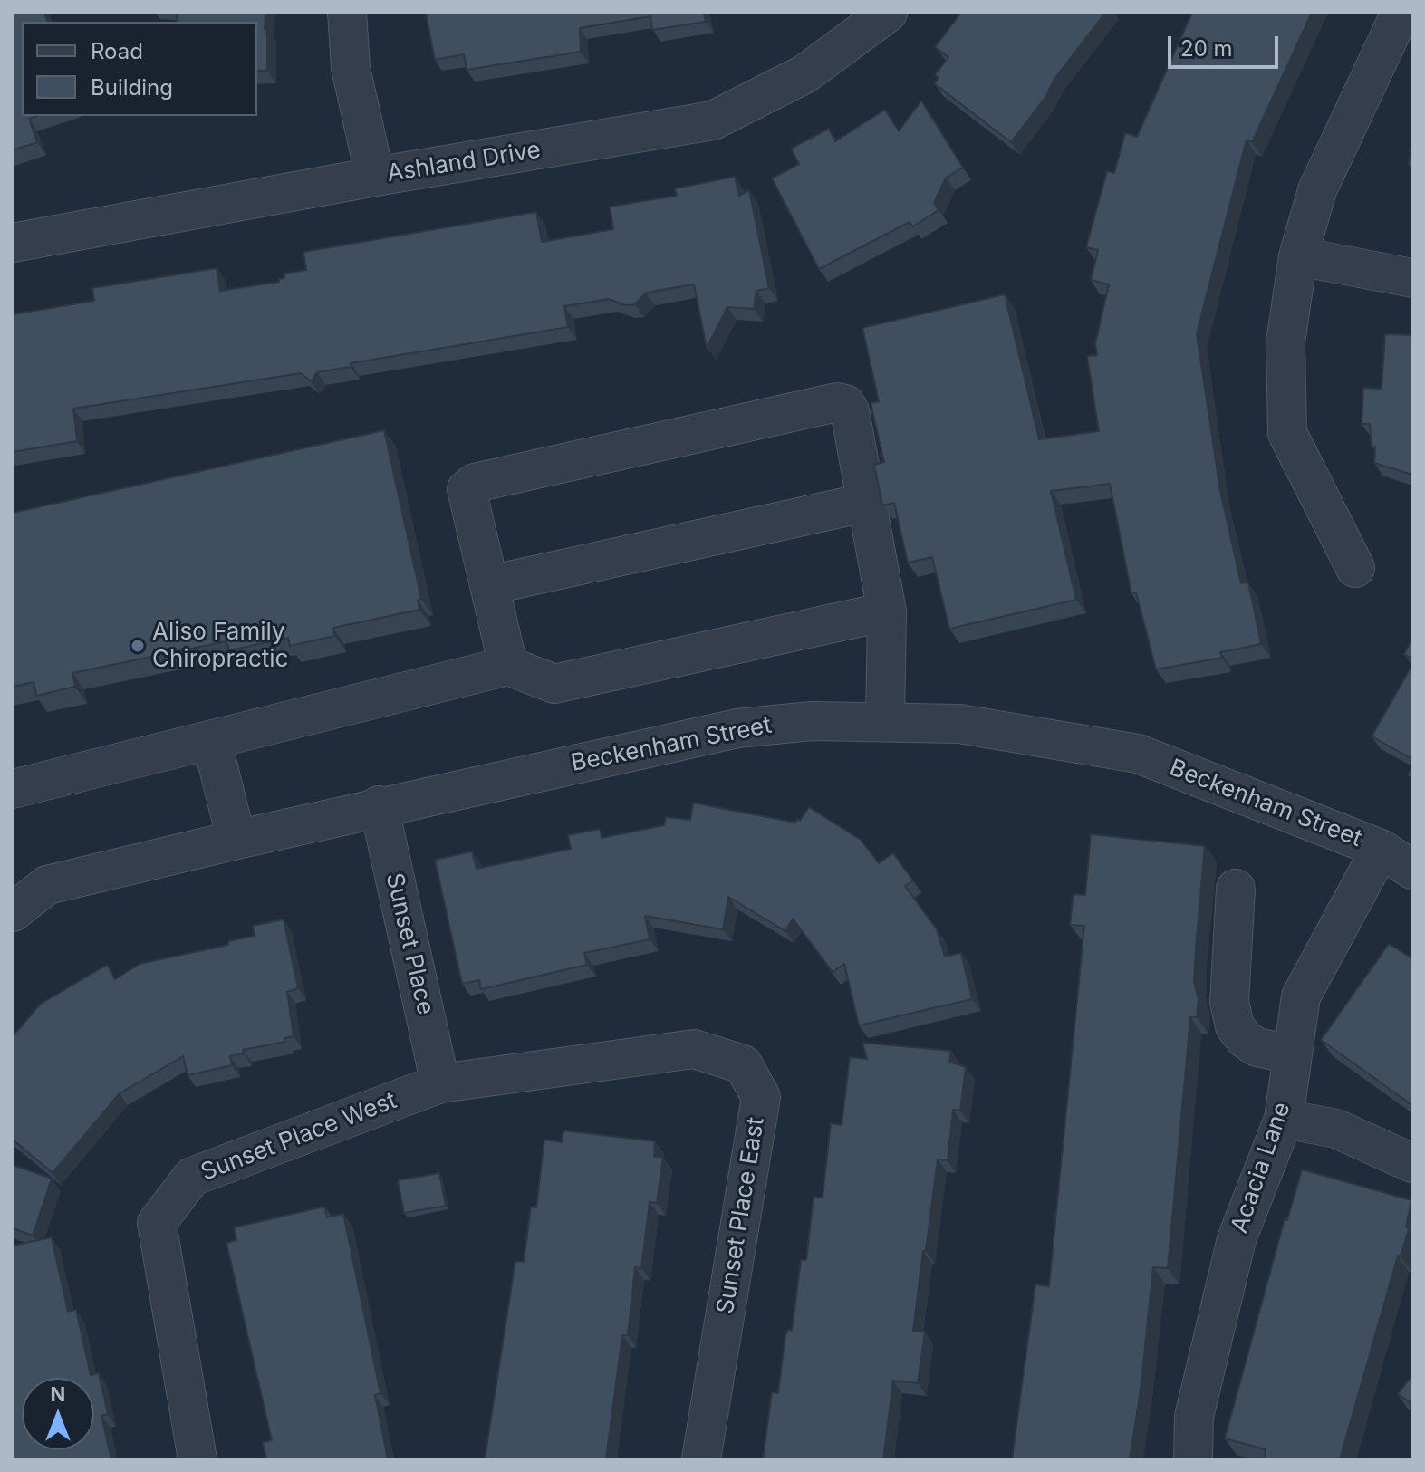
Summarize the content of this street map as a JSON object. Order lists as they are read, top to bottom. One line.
{"streets":{"street":["Ashland Drive","Beckenham Street","Sunset Place","Sunset Place West","Acacia Lane","Sunset Place East"]},"crossings":[["Beckenham Street","Sunset Place"],["Beckenham Street","Acacia Lane"],["Sunset Place","Sunset Place West"],["Sunset Place","Sunset Place East"],["Sunset Place West","Sunset Place East"]],"places":["Aliso Family Chiropractic"],"legend":["Road","Building"],"scale_bar":"20 m","north":"top"}
